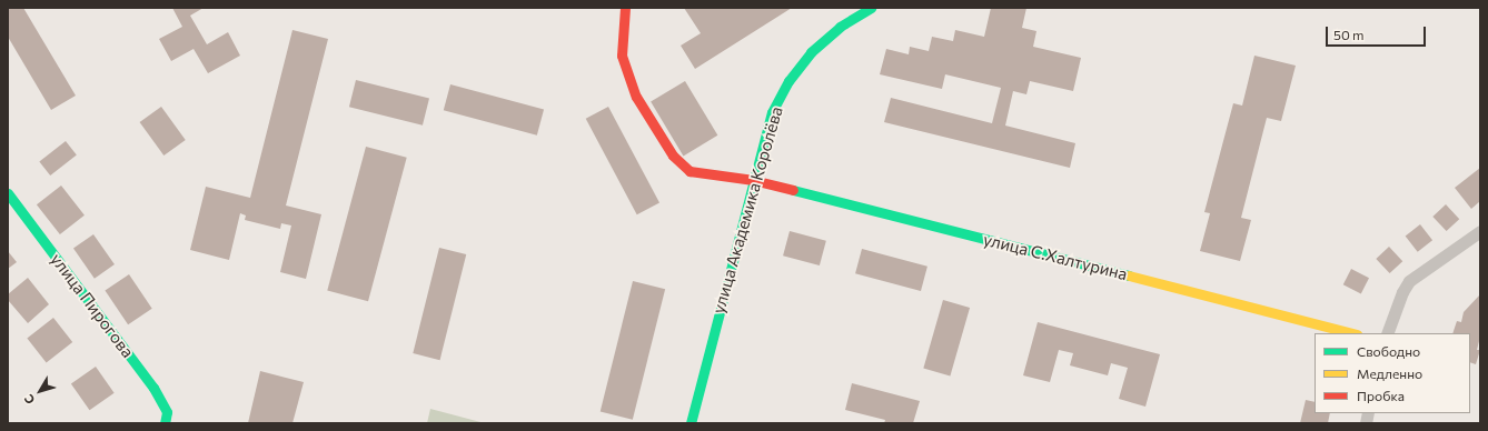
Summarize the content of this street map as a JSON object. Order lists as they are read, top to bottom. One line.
{"streets":{"street":["улица Академика Королёва","улица С.Халтурина","улица Пирогова"]},"crossings":[["улица Академика Королёва","улица С.Халтурина"]],"legend":["Свободно","Медленно","Пробка"],"scale_bar":"50 m","north":"bottom left"}
